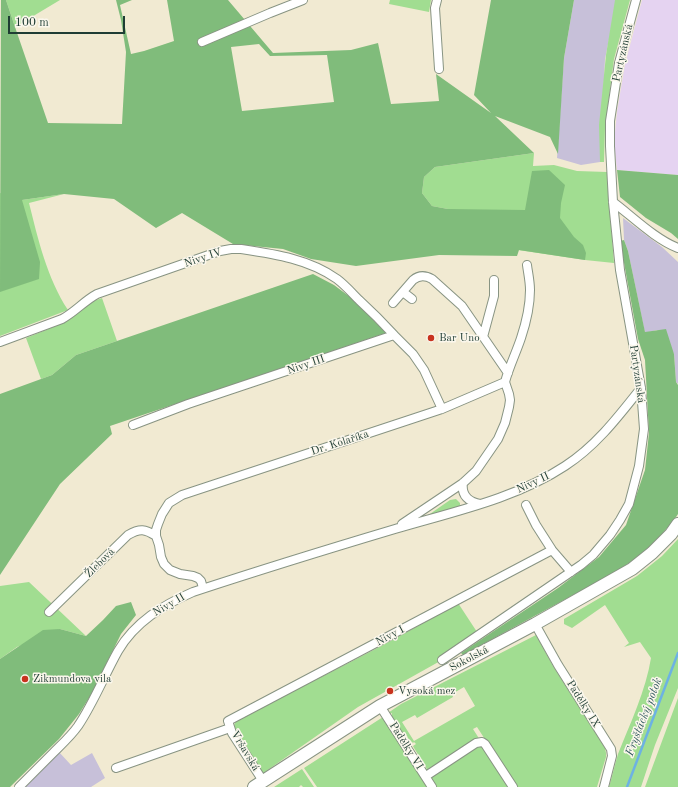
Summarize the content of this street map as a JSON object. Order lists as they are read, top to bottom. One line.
{"streets":{"main road":["Sokolská"],"street":["Partyzánská","Nivy IV","Nivy III","Dr. Kolaříka","Nivy II","Žlebová","Nivy I","Padělky IX","Padělky VI","Vršavská"]},"crossings":[["Partyzánská","Nivy II"],["Nivy IV","Nivy III"],["Dr. Kolaříka","Nivy II"],["Dr. Kolaříka","Žlebová"],["Nivy I","Vršavská"],["Sokolská","Padělky IX"],["Sokolská","Padělky VI"],["Sokolská","Vršavská"]],"water":["Fryštácký potok"],"places":["Bar Uno","Zikmundova vila","Vysoká mez"],"scale_bar":"100 m"}
